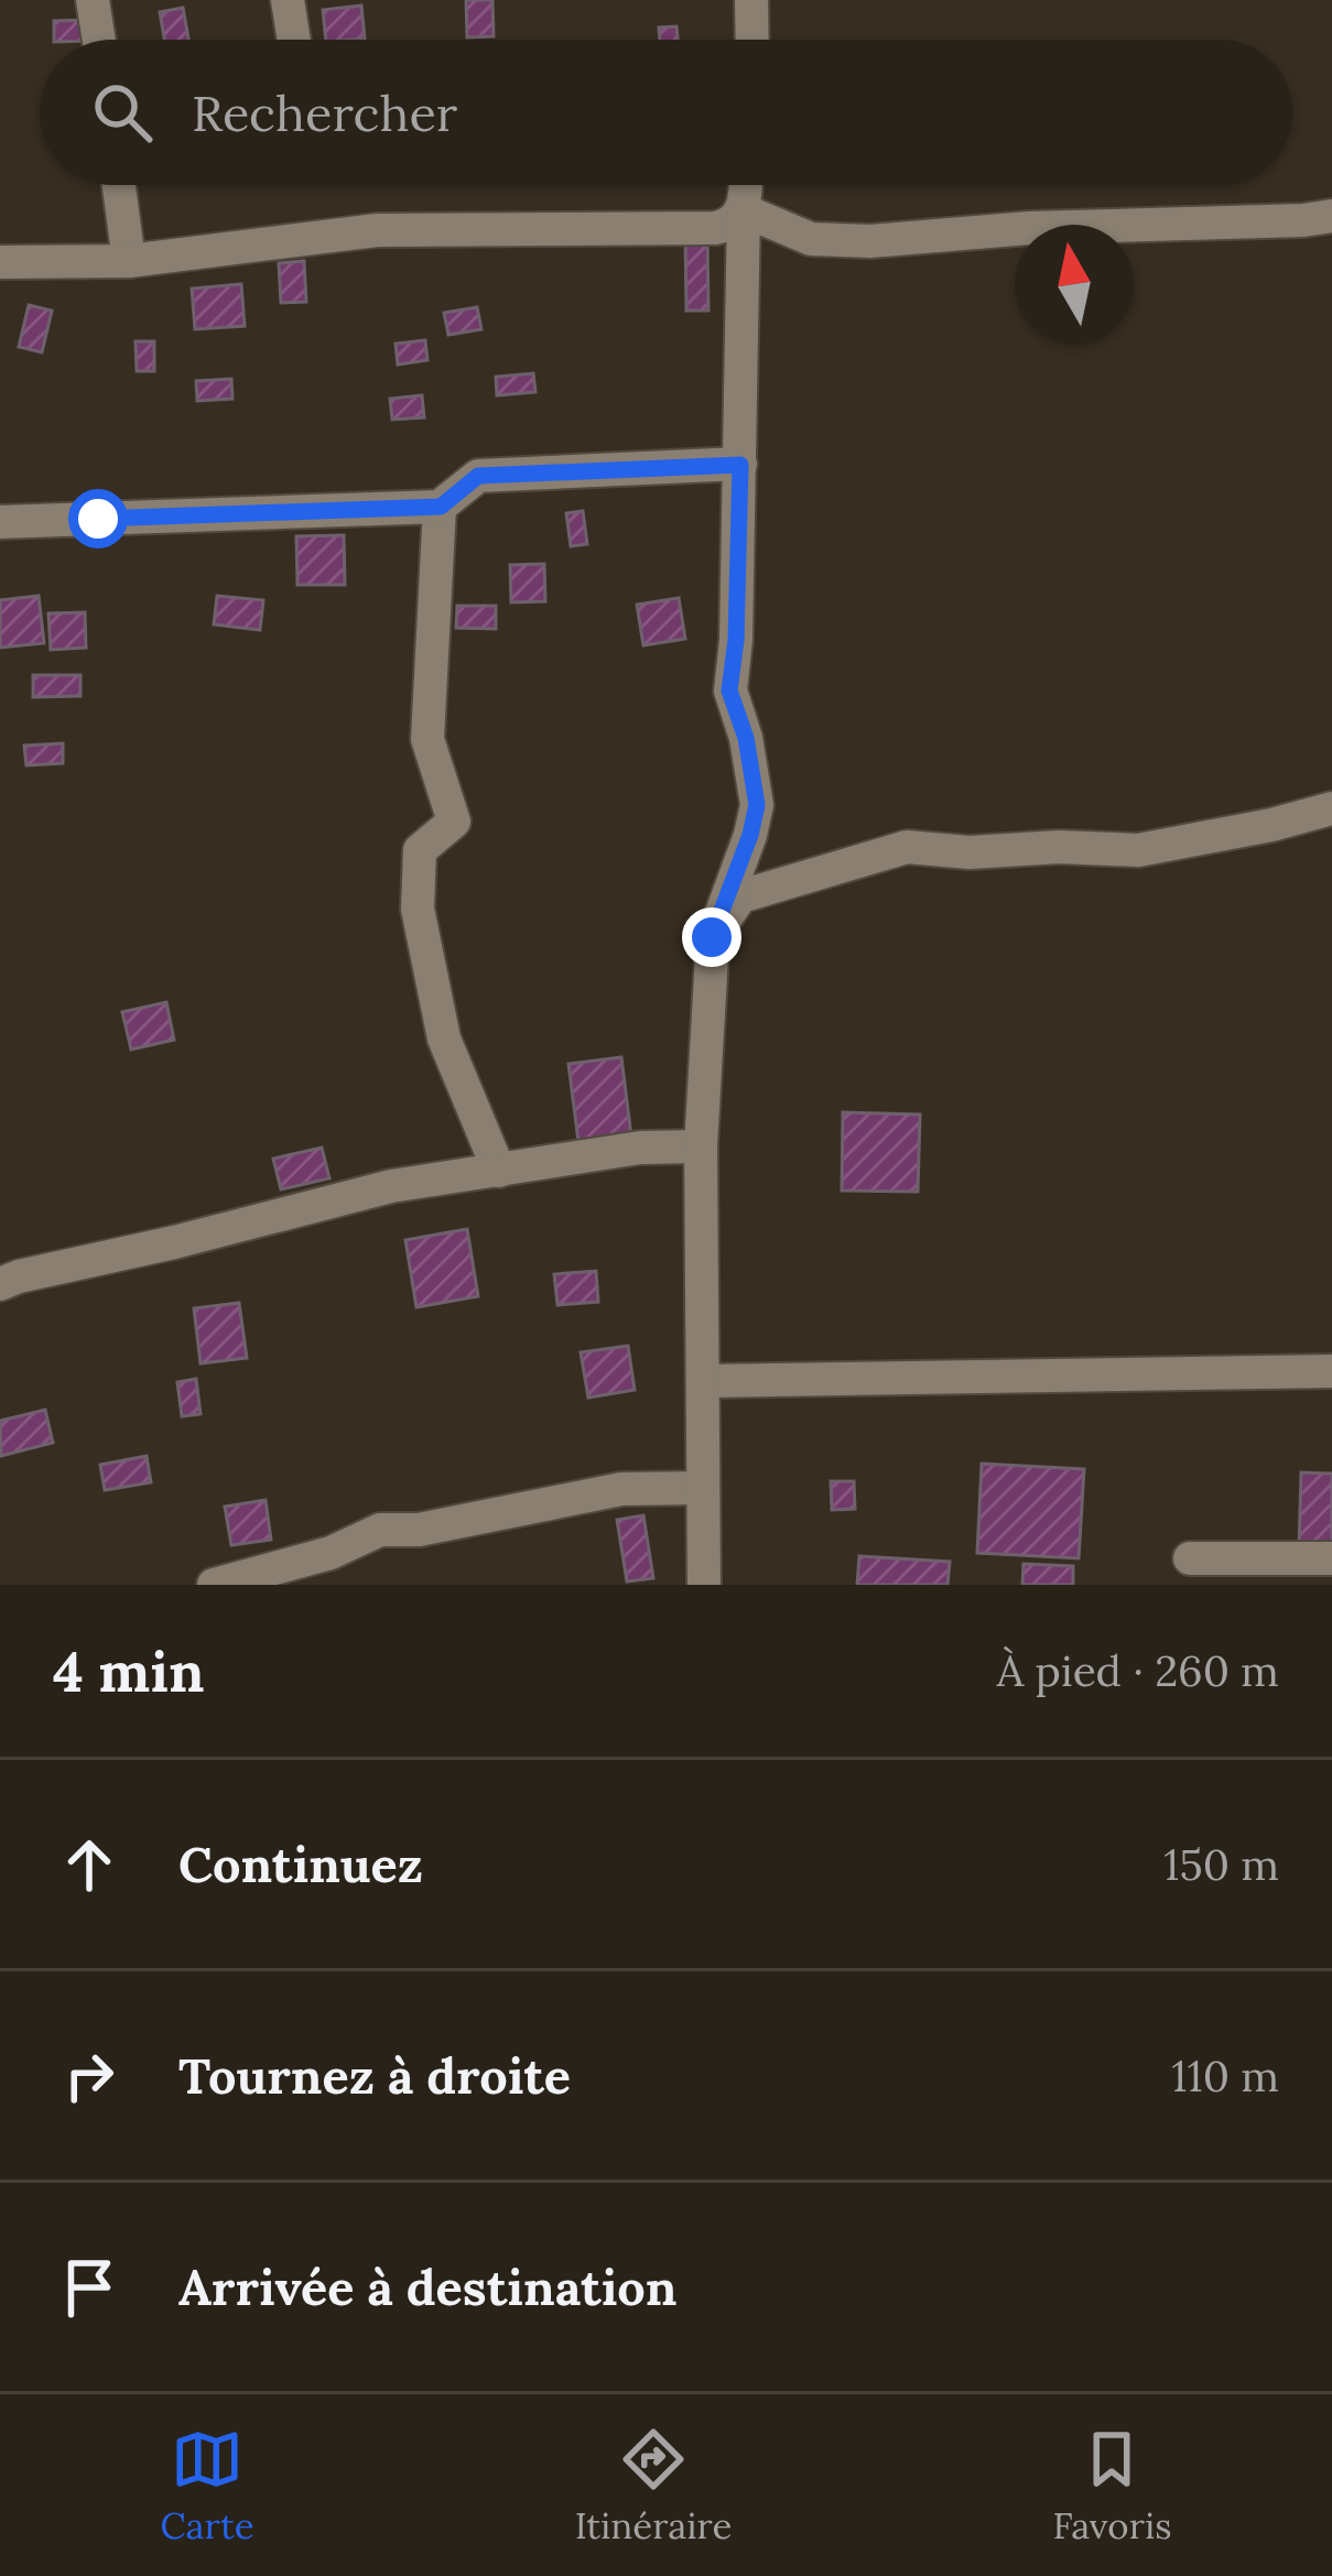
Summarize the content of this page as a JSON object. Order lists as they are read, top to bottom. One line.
{"north":"top","page":{"search":"Rechercher","heading":["4 min","À pied · 260 m"],"list":[["Continuez","150 m"],["Tournez à droite","110 m"],"Arrivée à destination"],"nav":["Carte","Itinéraire","Favoris"]}}
